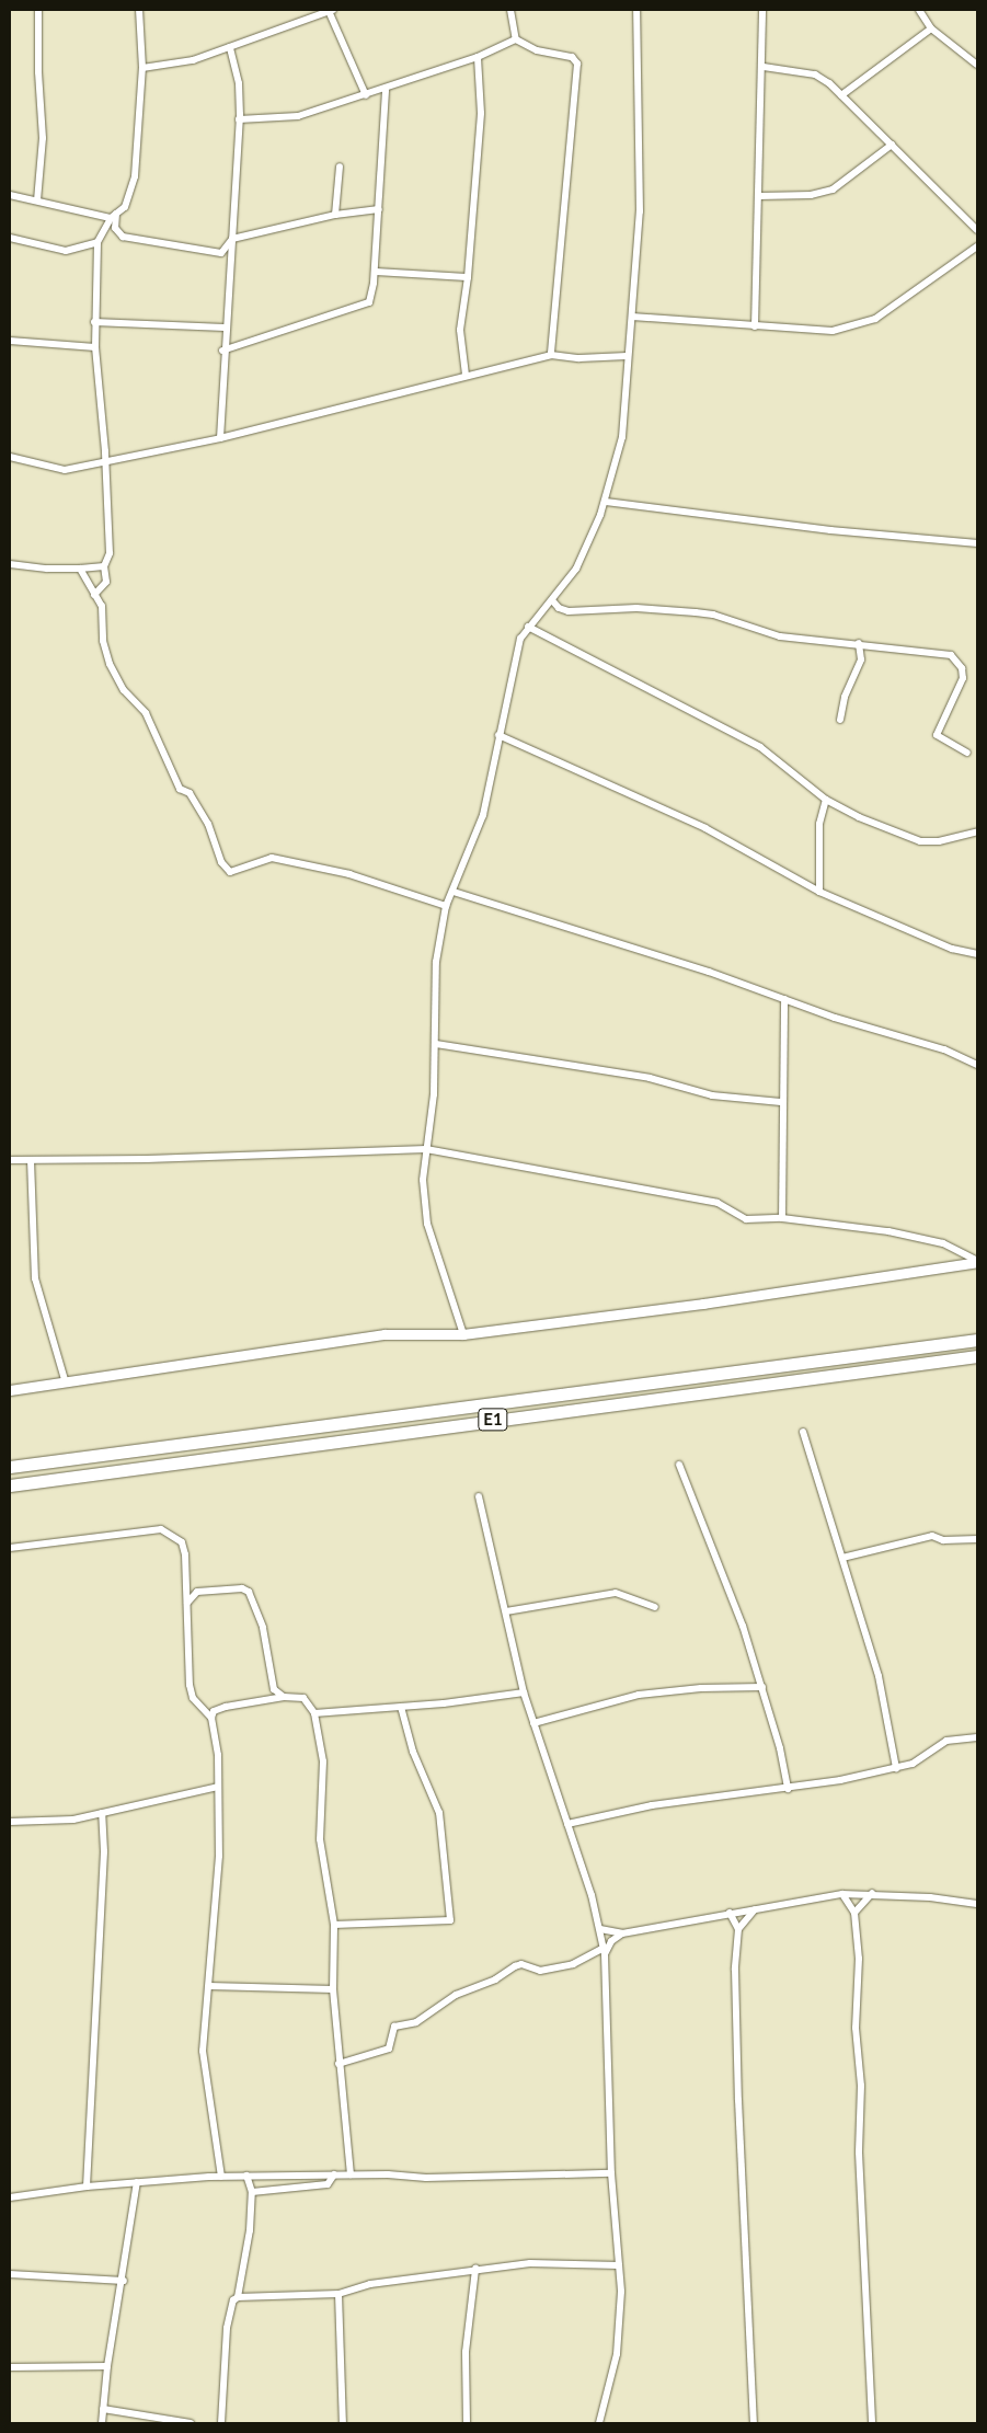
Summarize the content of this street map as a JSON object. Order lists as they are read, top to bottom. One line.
{"streets":{"highway":["E1"]}}
